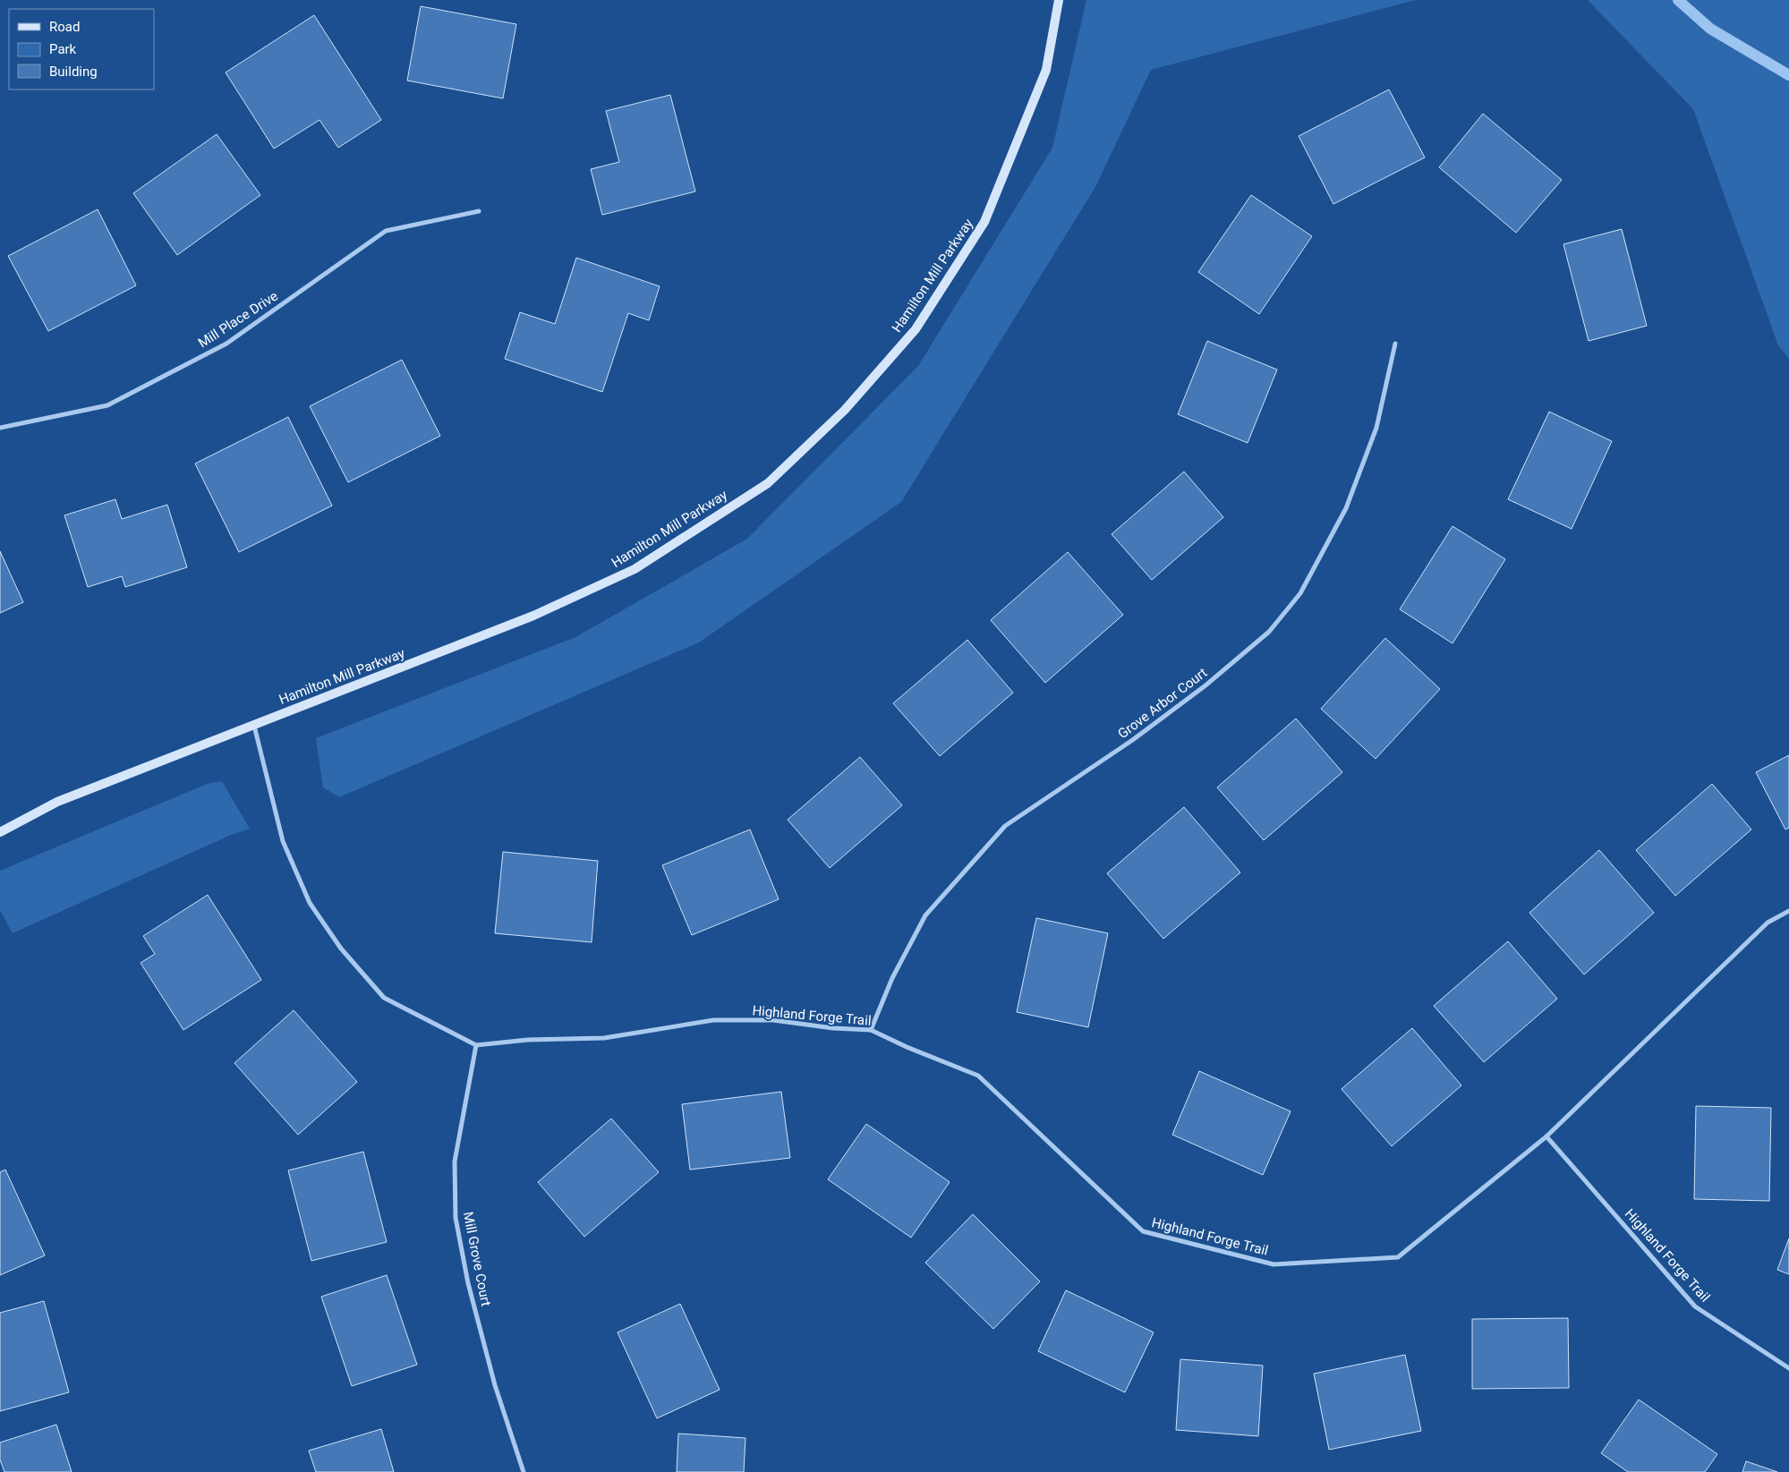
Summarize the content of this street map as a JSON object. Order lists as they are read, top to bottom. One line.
{"streets":{"street":["Hamilton Mill Parkway","Mill Place Drive","Grove Arbor Court","Highland Forge Trail","Mill Grove Court"]},"crossings":[["Grove Arbor Court","Highland Forge Trail"],["Highland Forge Trail","Mill Grove Court"]],"legend":["Road","Park","Building"]}
